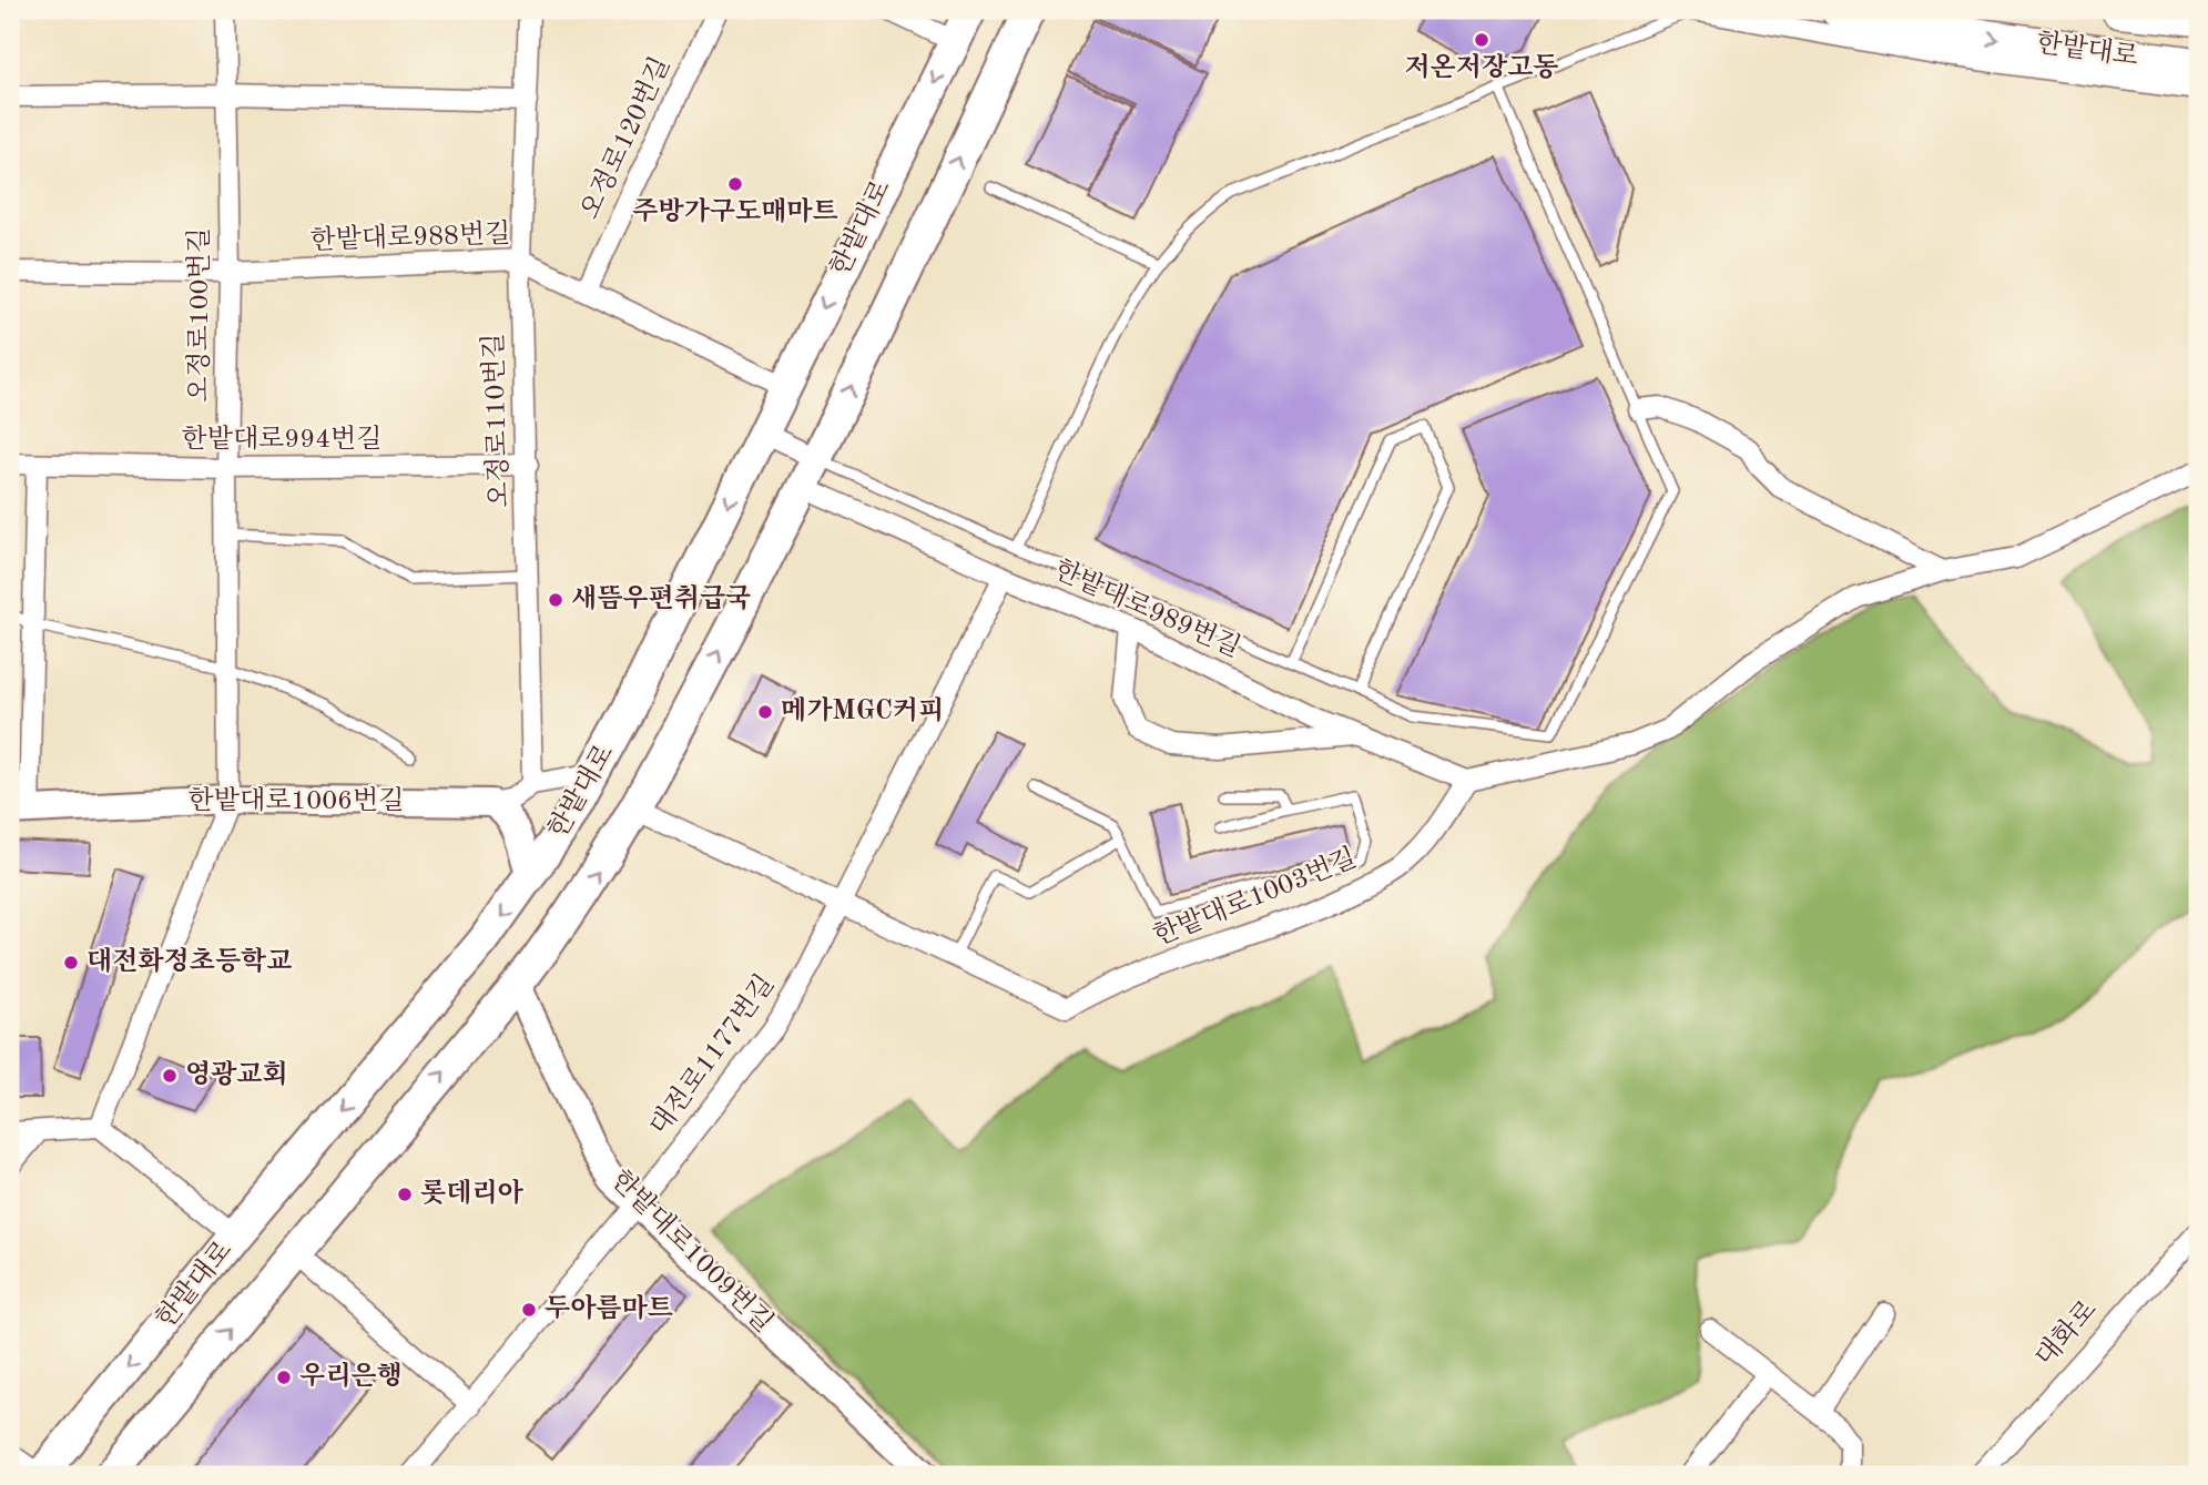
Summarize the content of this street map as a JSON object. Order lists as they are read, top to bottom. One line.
{"streets":{"highway":["한밭대로"],"street":["오정로120번길","한밭대로988번길","오정로100번길","오정로110번길","한밭대로994번길","한밭대로989번길","한밭대로1006번길","한밭대로1003번길","대전로1177번길","한밭대로1009번길","대화로"]},"crossings":[["한밭대로","한밭대로988번길"],["한밭대로","한밭대로989번길"],["한밭대로","한밭대로1003번길"],["한밭대로","한밭대로1009번길"],["오정로120번길","한밭대로988번길"],["한밭대로988번길","오정로100번길"],["한밭대로988번길","오정로110번길"],["오정로100번길","한밭대로994번길"],["오정로100번길","한밭대로1006번길"],["오정로110번길","한밭대로994번길"],["한밭대로989번길","한밭대로1003번길"],["한밭대로989번길","대전로1177번길"],["한밭대로1003번길","대전로1177번길"],["대전로1177번길","한밭대로1009번길"]],"places":["저온저장고동","주방가구도매마트","새뜸우편취급국","메가MGC커피","대전화정초등학교","영광교회","롯데리아","두아름마트","우리은행"]}
